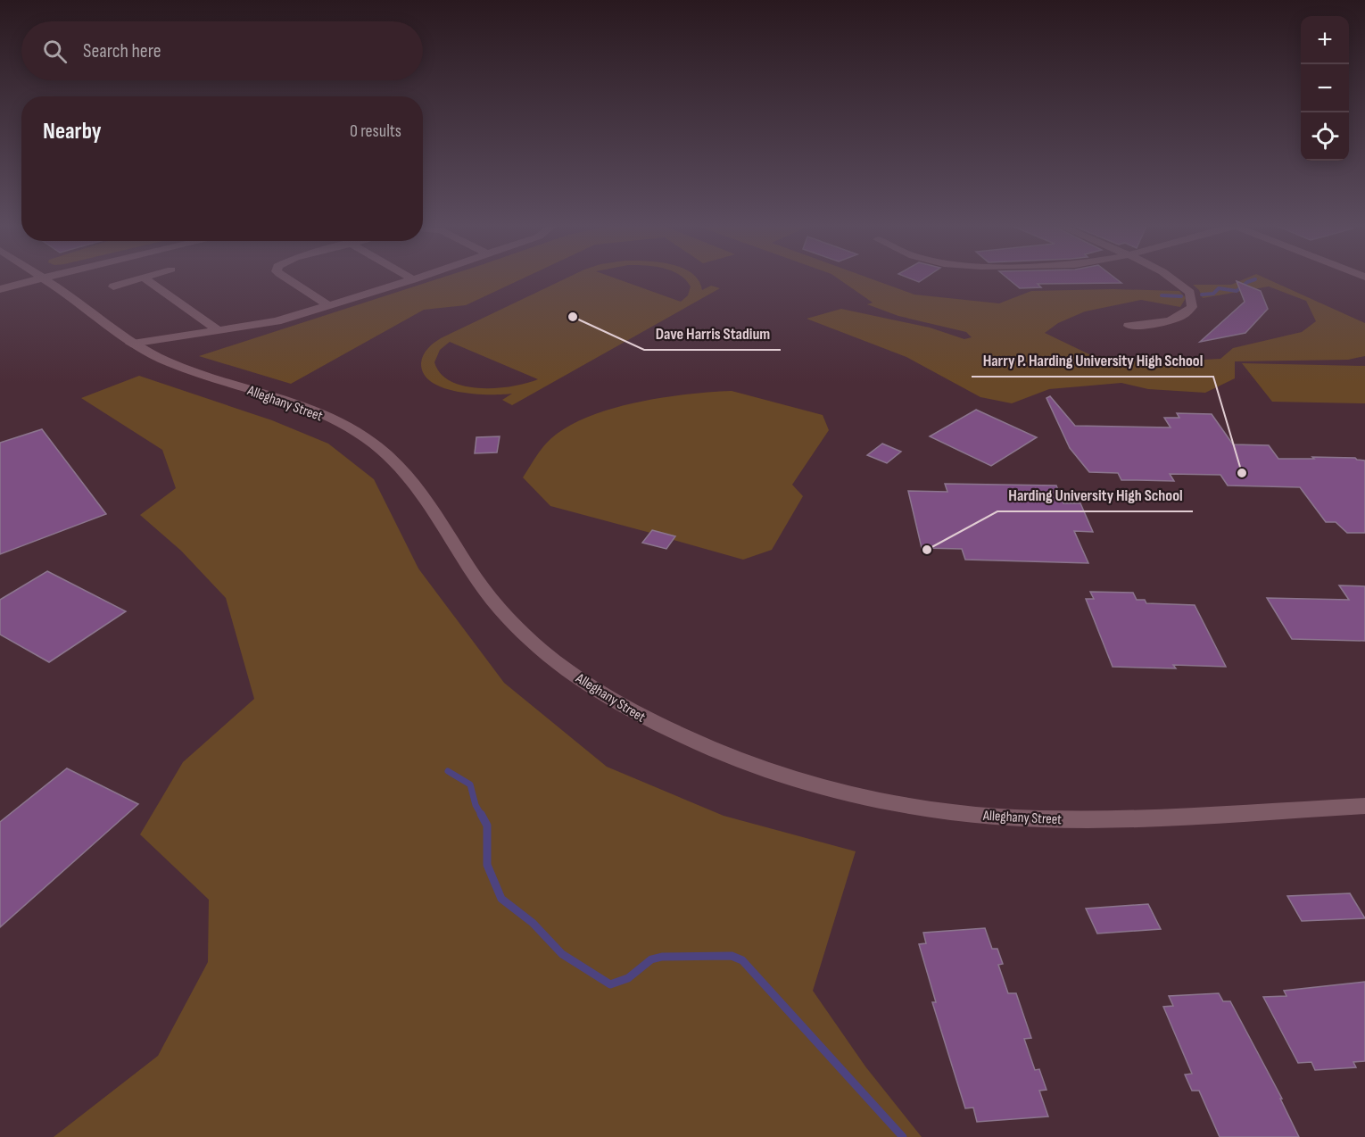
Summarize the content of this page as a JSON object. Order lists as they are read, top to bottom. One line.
{"streets":{"street":["Alleghany Street"]},"places":["Dave Harris Stadium","Harry P. Harding University High School","Harding University High School"],"page":{"map_buttons":["+","−"],"search":"Search here","heading":["Nearby","0 results"]}}
